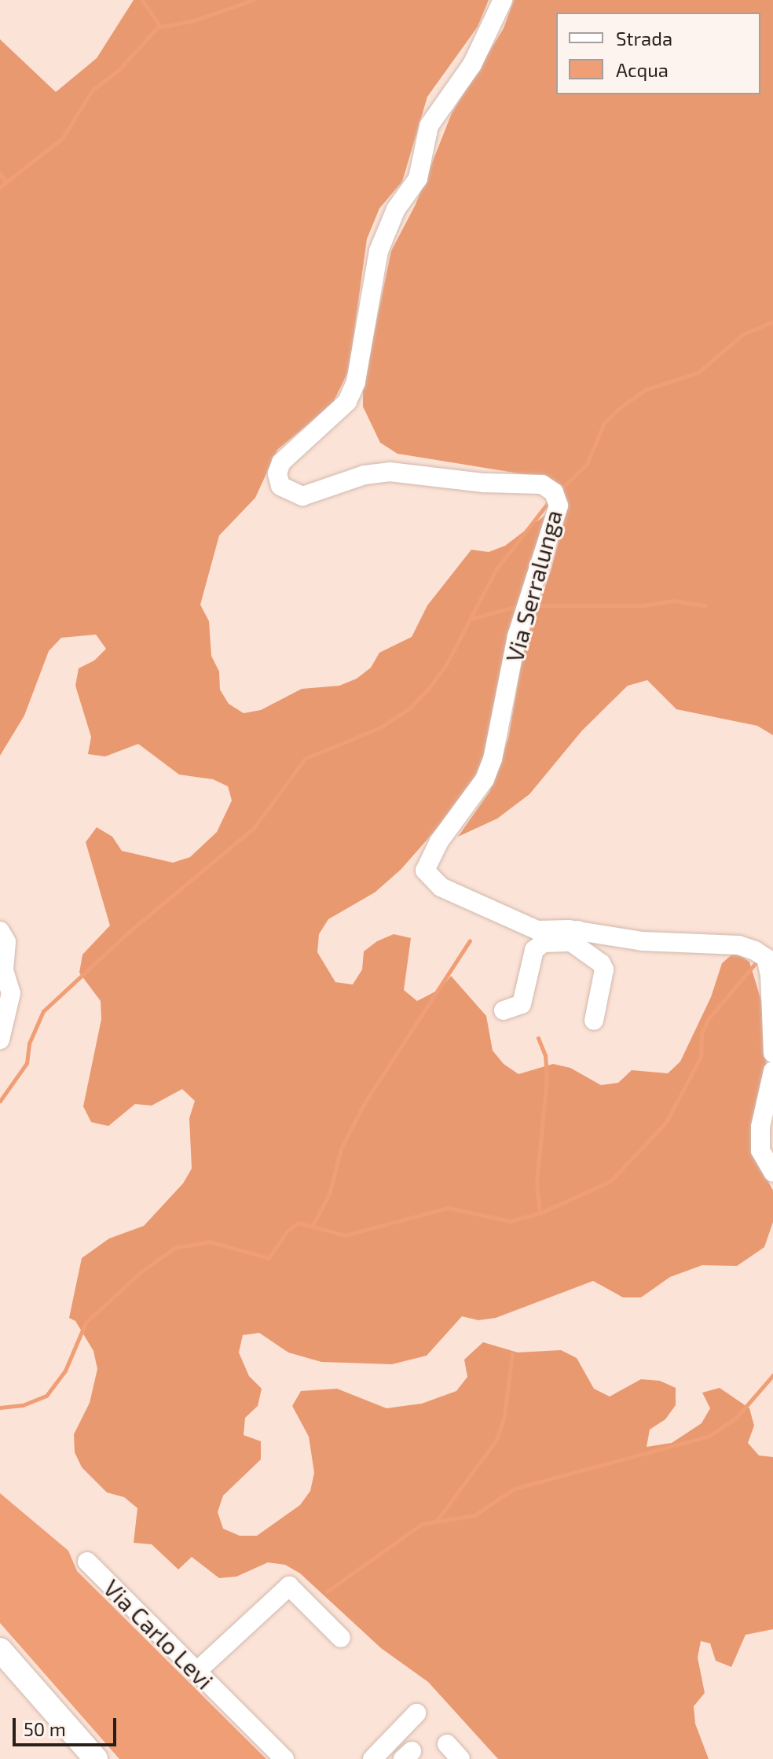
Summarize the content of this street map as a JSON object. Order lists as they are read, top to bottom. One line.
{"streets":{"street":["Via Serralunga","Via Carlo Levi"]},"legend":["Strada","Acqua"],"scale_bar":"50 m"}
